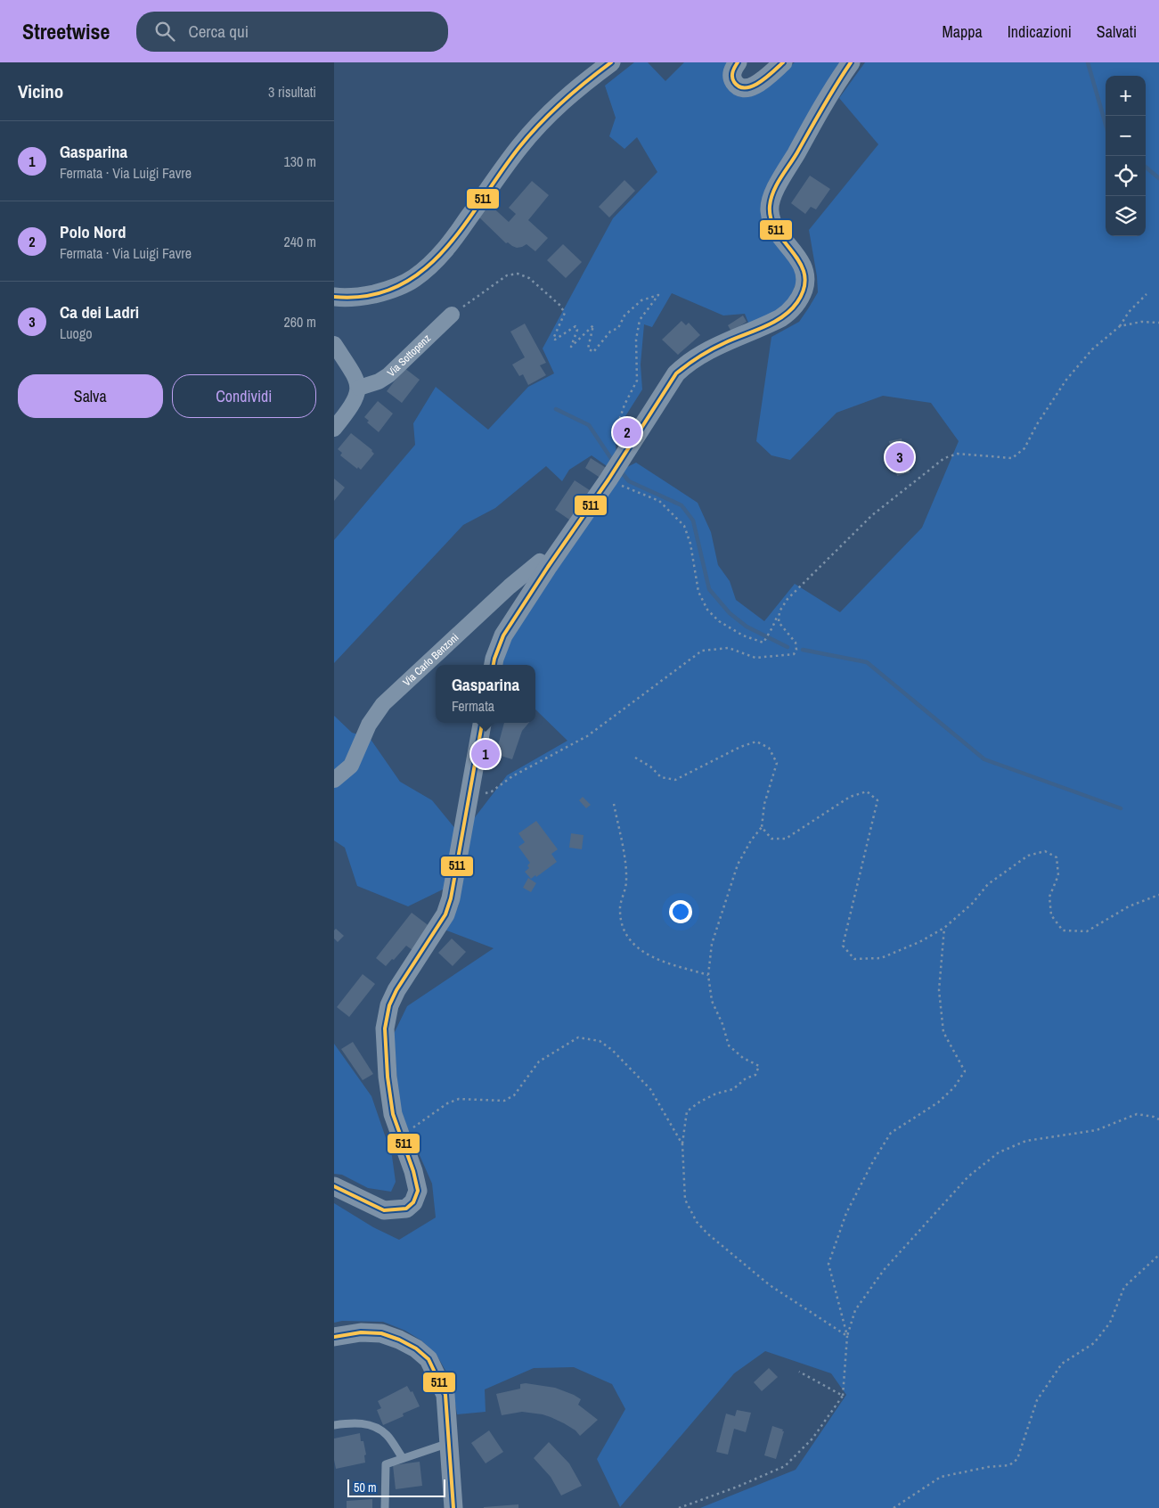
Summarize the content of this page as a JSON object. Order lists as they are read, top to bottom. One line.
{"streets":{"street":["Via Sottopenz","Via Carlo Benzoni"]},"lines":["transit line 511"],"scale_bar":"50 m","page":{"header":"Streetwise","search":"Cerca qui","nav":["Mappa","Indicazioni","Salvati"],"heading":["Vicino","3 risultati"],"map_buttons":["+","−"],"list":[{"mark":"1","name":"Gasparina","note":"Fermata · Via Luigi Favre","value":"130 m"},{"mark":"2","name":"Polo Nord","note":"Fermata · Via Luigi Favre","value":"240 m"},{"mark":"3","name":"Ca dei Ladri","note":"Luogo","value":"260 m"}],"buttons":["Salva","Condividi"],"pins":["2","3","1"],"popup":["Gasparina","Fermata"],"scale":"50 m"}}
